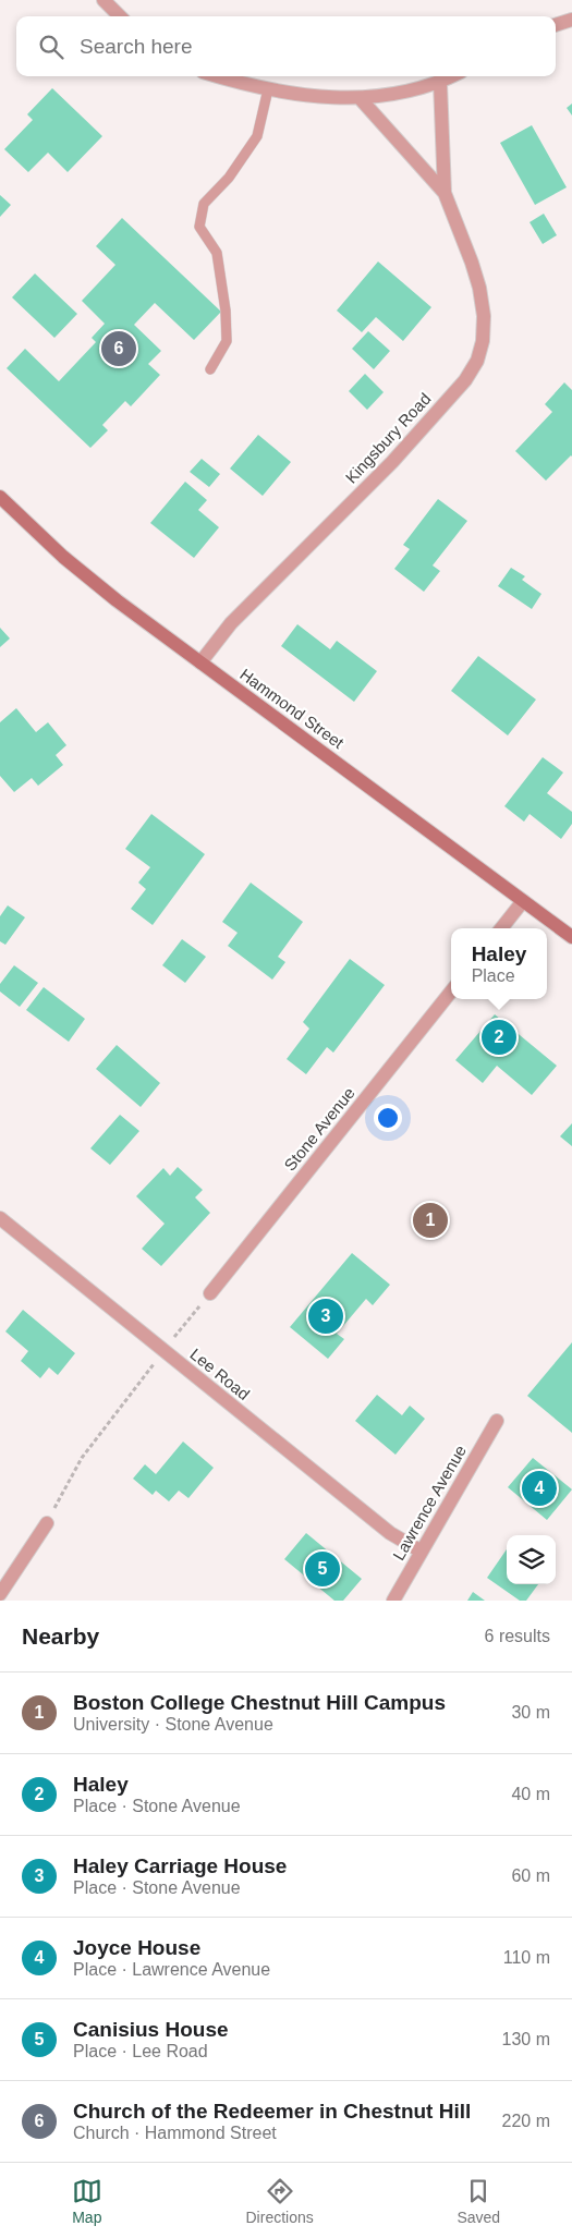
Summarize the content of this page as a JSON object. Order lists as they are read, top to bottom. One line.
{"streets":{"street":["Kingsbury Road","Hammond Street","Stone Avenue","Lee Road","Lawrence Avenue"]},"crossings":[["Kingsbury Road","Hammond Street"],["Lee Road","Lawrence Avenue"]],"page":{"search":"Search here","pins":["6","2","1","3","4","5"],"popup":["Haley","Place"],"heading":["Nearby","6 results"],"list":[{"mark":"1","name":"Boston College Chestnut Hill Campus","note":"University · Stone Avenue","value":"30 m"},{"mark":"2","name":"Haley","note":"Place · Stone Avenue","value":"40 m"},{"mark":"3","name":"Haley Carriage House","note":"Place · Stone Avenue","value":"60 m"},{"mark":"4","name":"Joyce House","note":"Place · Lawrence Avenue","value":"110 m"},{"mark":"5","name":"Canisius House","note":"Place · Lee Road","value":"130 m"},{"mark":"6","name":"Church of the Redeemer in Chestnut Hill","note":"Church · Hammond Street","value":"220 m"}],"nav":["Map","Directions","Saved"]}}
